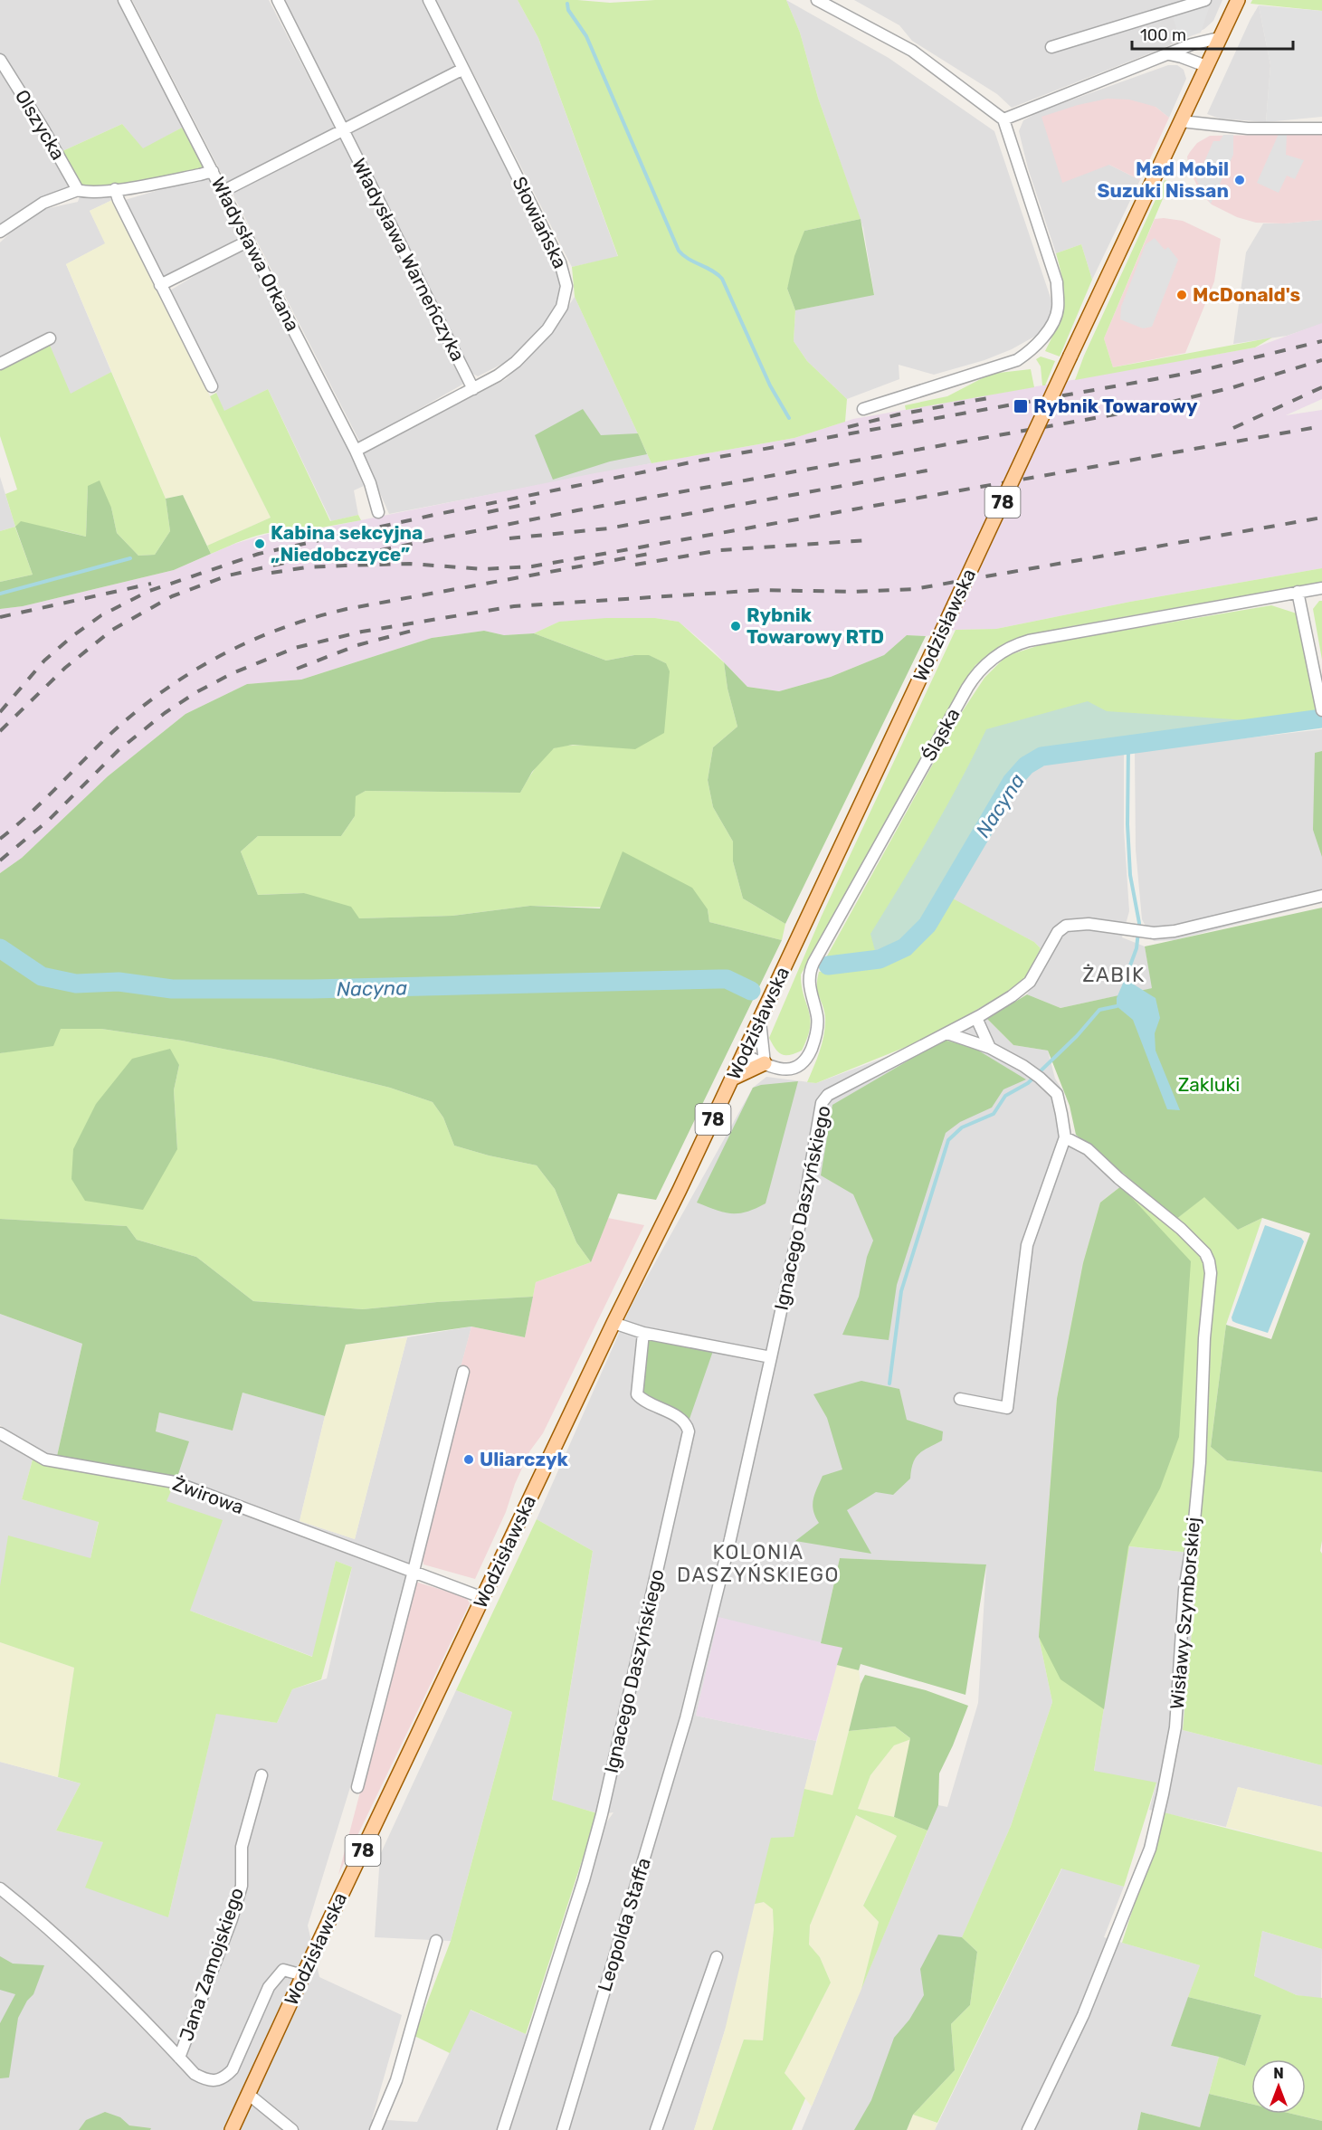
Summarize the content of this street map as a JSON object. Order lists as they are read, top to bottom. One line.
{"streets":{"main road":["78","Wodzisławska"],"street":["Olszycka","Słowiańska","Władysława Orkana","Władysława Warneńczyka","Śląska","Ignacego Daszyńskiego","Żwirowa","Wisławy Szymborskiej","Leopolda Staffa","Jana Zamojskiego"]},"crossings":[["Słowiańska","Władysława Orkana"],["Słowiańska","Władysława Warneńczyka"],["Wodzisławska","Śląska"],["Wodzisławska","Żwirowa"],["Wodzisławska","Jana Zamojskiego"],["Ignacego Daszyńskiego","Leopolda Staffa"]],"districts":["ŻABIK","KOLONIA DASZYŃSKIEGO"],"water":["Nacyna"],"parks":["Zakluki"],"places":{"other":["Mad Mobil Suzuki Nissan","McDonald's","Kabina sekcyjna „Niedobczyce”","Rybnik Towarowy RTD","Uliarczyk"],"transit":["Rybnik Towarowy"]},"scale_bar":"100 m","north":"top"}
